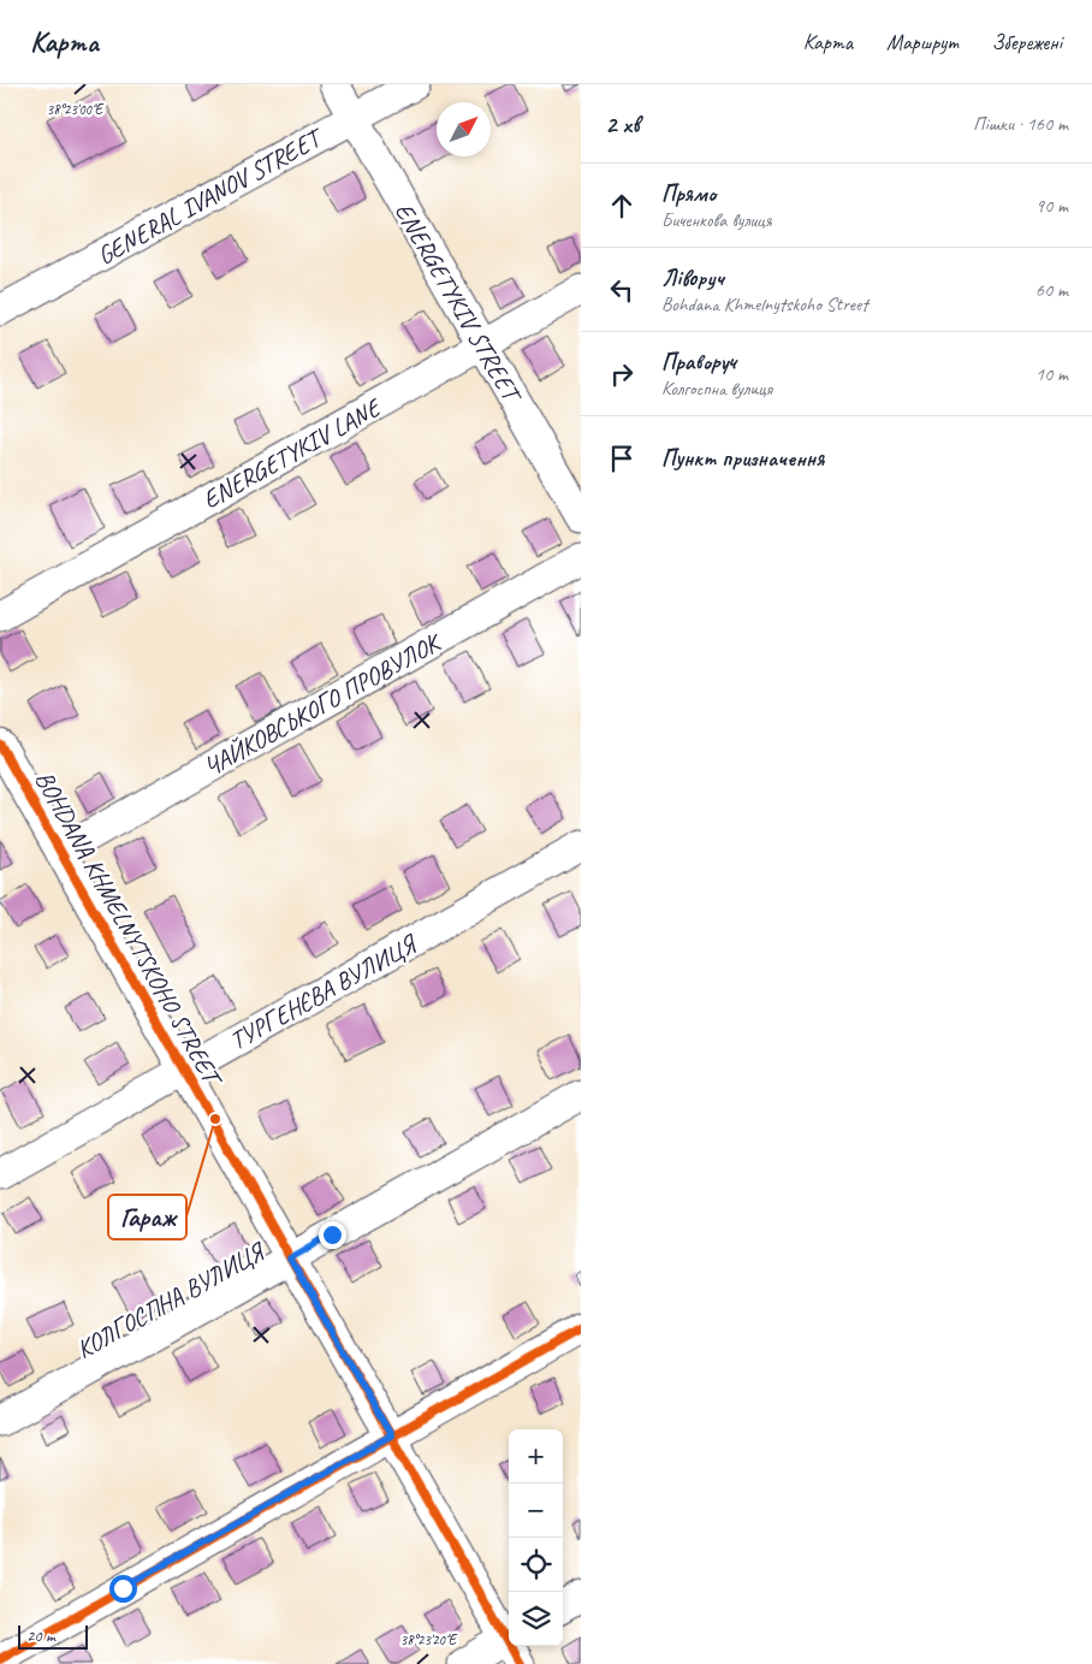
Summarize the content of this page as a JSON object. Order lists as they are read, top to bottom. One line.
{"streets":{"street":["GENERAL IVANOV STREET","ENERGETYKIV STREET","ENERGETYKIV LANE","ЧАЙКОВСЬКОГО ПРОВУЛОК","BOHDANA KHMELNYTSKOHO STREET","ТУРГЕНЄВА ВУЛИЦЯ","КОЛГОСПНА ВУЛИЦЯ"]},"crossings":[["GENERAL IVANOV STREET","ENERGETYKIV STREET"],["ENERGETYKIV STREET","ENERGETYKIV LANE"],["ЧАЙКОВСЬКОГО ПРОВУЛОК","BOHDANA KHMELNYTSKOHO STREET"],["BOHDANA KHMELNYTSKOHO STREET","ТУРГЕНЄВА ВУЛИЦЯ"],["BOHDANA KHMELNYTSKOHO STREET","КОЛГОСПНА ВУЛИЦЯ"]],"places":["Гараж"],"scale_bar":"20 m","north":"top right","page":{"header":"Карта","nav":["Карта","Маршрут","Збережені"],"heading":["2 хв","Пішки · 160 m"],"list":[["Прямо","Биченкова вулиця","90 m"],["Ліворуч","Bohdana Khmelnytskoho Street","60 m"],["Праворуч","Колгоспна вулиця","10 m"],"Пункт призначення"],"map_buttons":["+","−"],"scale":"20 m"},"coordinates":["38°23'00\"E","38°23'20\"E"]}
